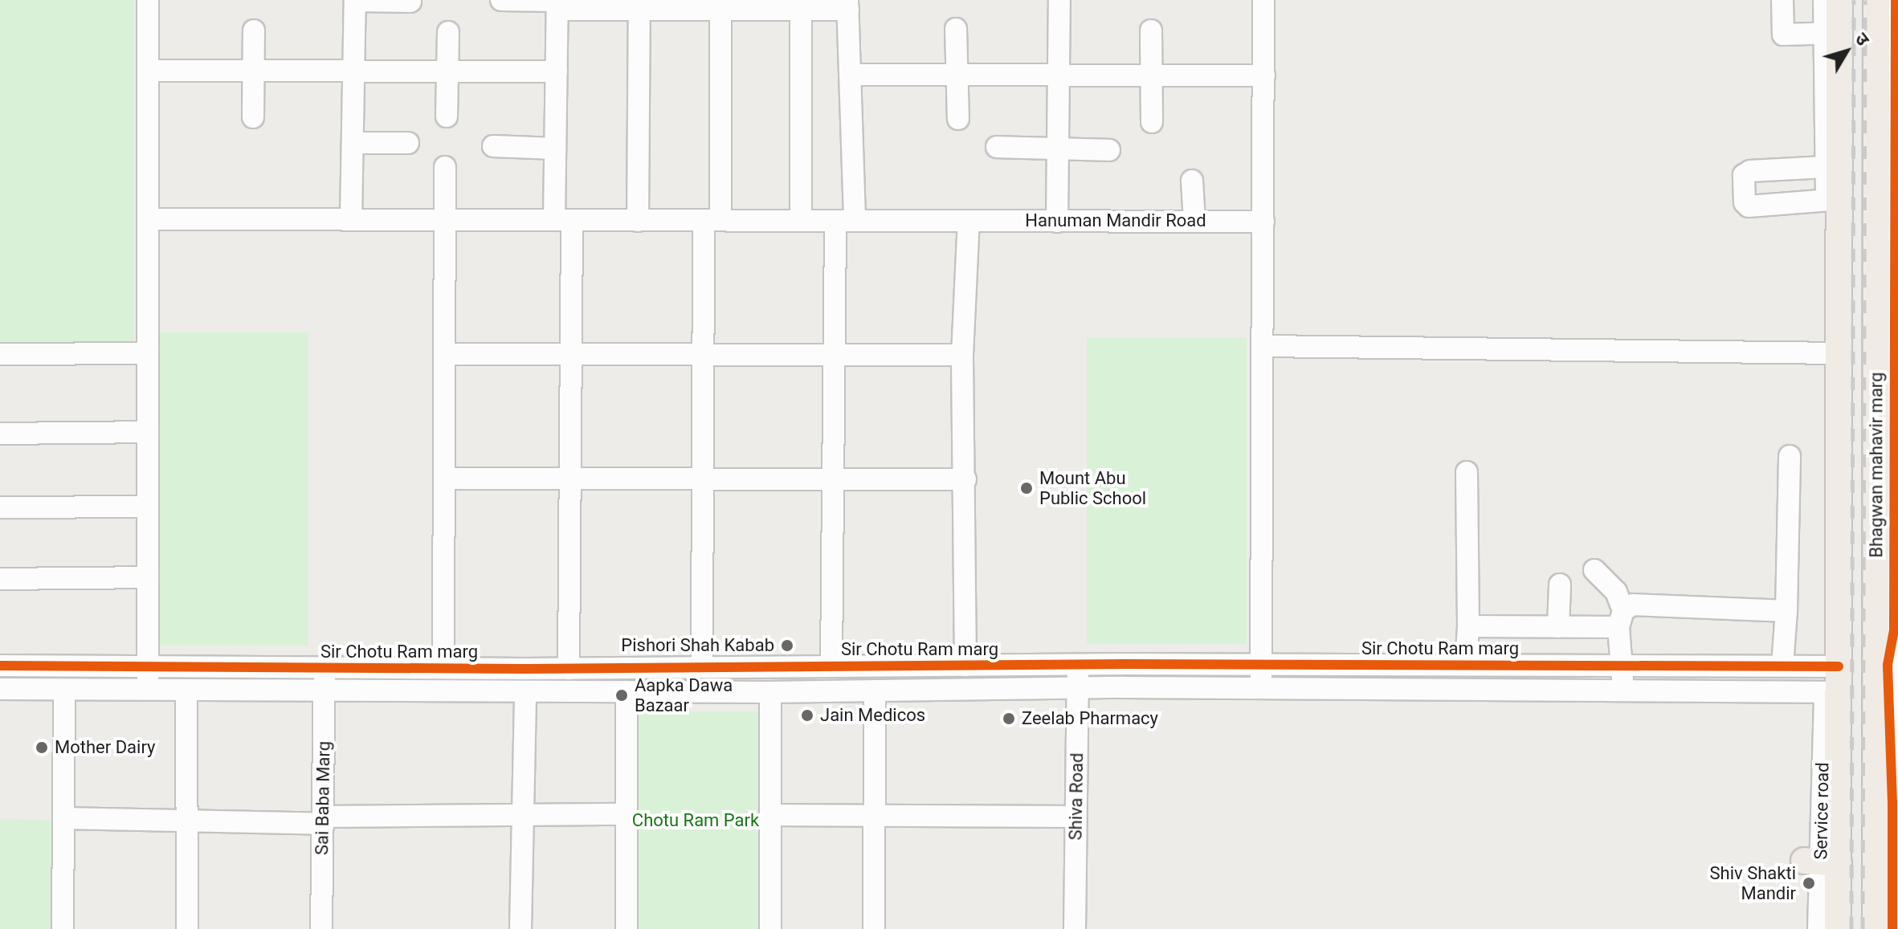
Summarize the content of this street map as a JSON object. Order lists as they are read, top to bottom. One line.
{"streets":{"main road":["Bhagwan mahavir marg"],"street":["Hanuman Mandir Road","Sir Chotu Ram marg","Shiva Road","Sai Baba Marg","Service road"]},"crossings":[["Bhagwan mahavir marg","Sir Chotu Ram marg"],["Bhagwan mahavir marg","Service road"],["Sir Chotu Ram marg","Shiva Road"],["Sir Chotu Ram marg","Sai Baba Marg"]],"parks":["Chotu Ram Park"],"places":["Mount Abu Public School","Pishori Shah Kabab","Aapka Dawa Bazaar","Jain Medicos","Zeelab Pharmacy","Mother Dairy","Shiv Shakti Mandir"],"north":"top right"}
